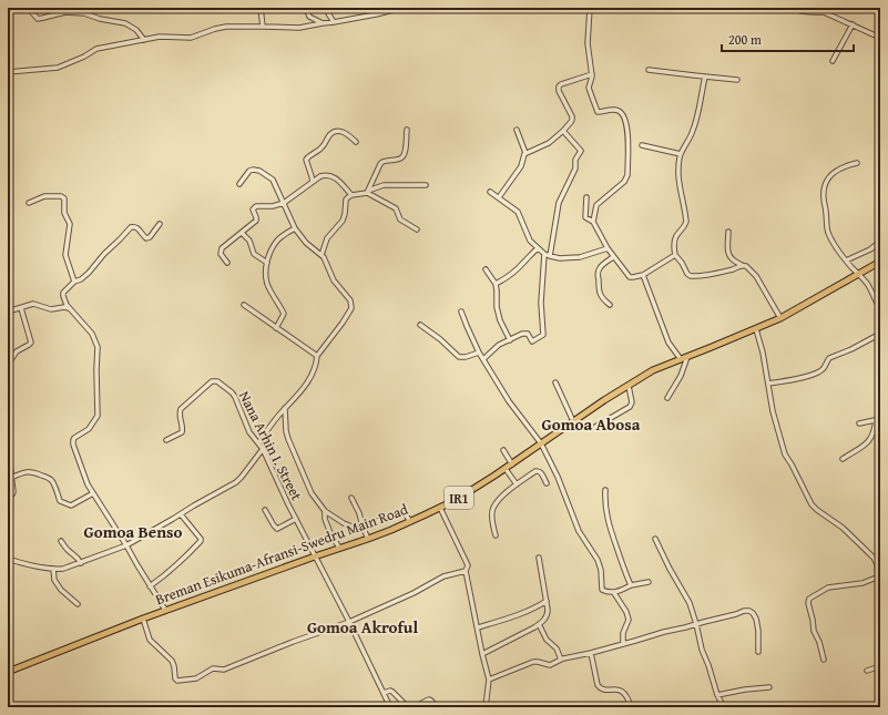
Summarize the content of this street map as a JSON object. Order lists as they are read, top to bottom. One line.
{"streets":{"main road":["IR1","Breman Esikuma-Afransi-Swedru Main Road"],"street":["Nana Arhin I. Street"]},"crossings":[["Nana Arhin I. Street","Breman Esikuma-Afransi-Swedru Main Road"]],"districts":["Gomoa Abosa","Gomoa Benso","Gomoa Akroful"],"scale_bar":"200 m"}
